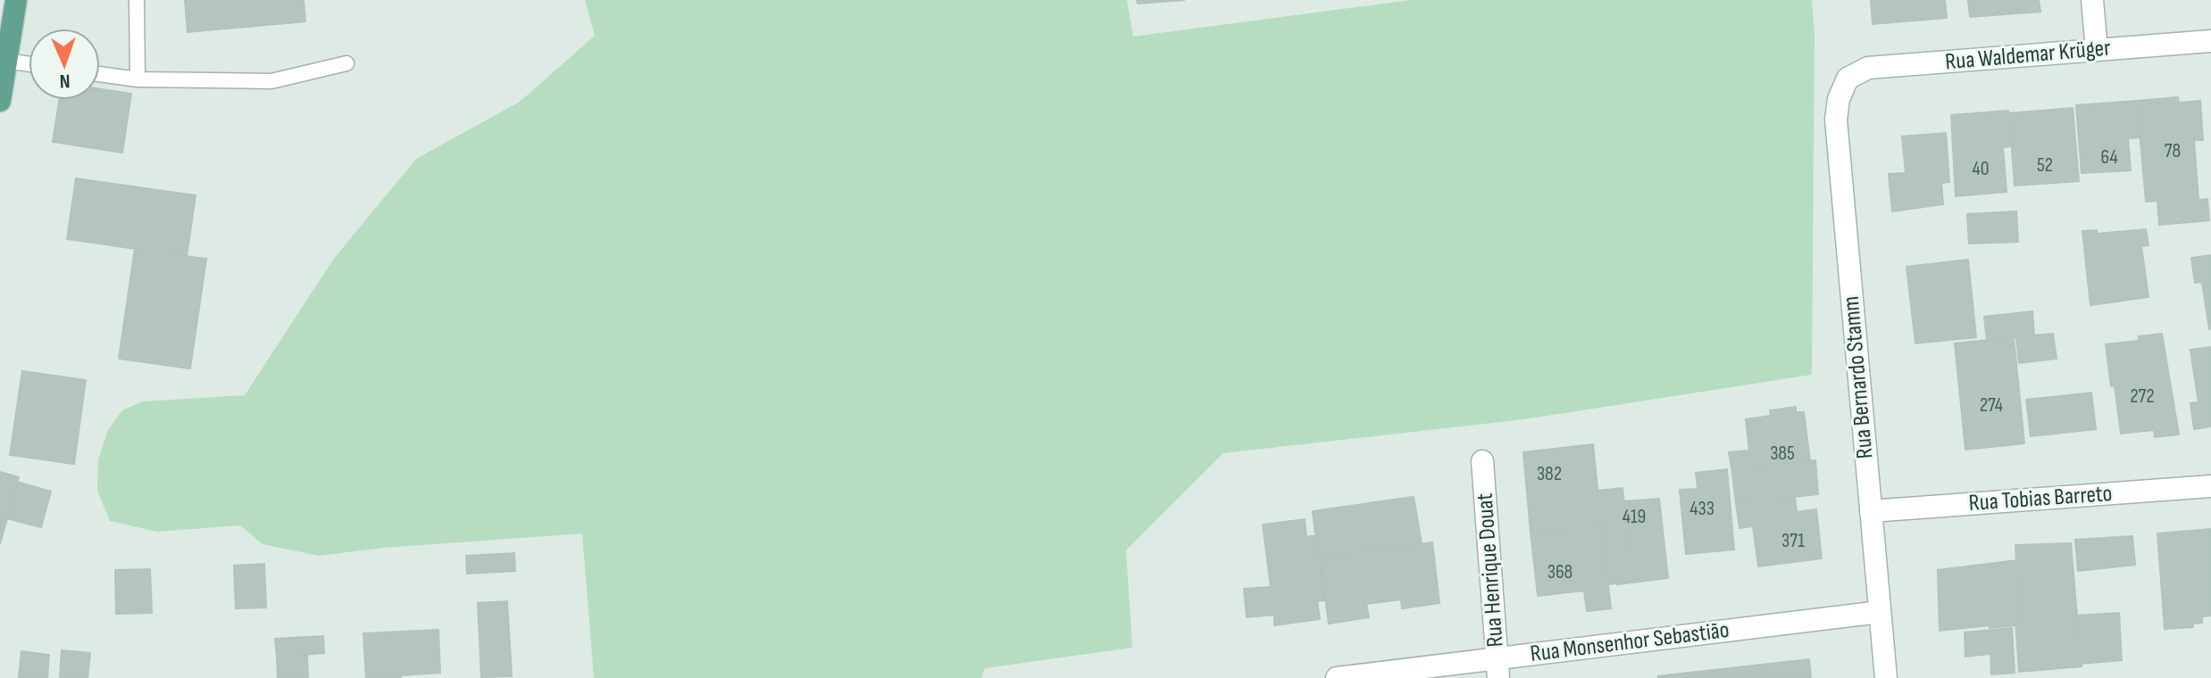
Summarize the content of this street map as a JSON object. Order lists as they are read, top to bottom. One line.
{"streets":{"street":["Rua Waldemar Krüger","Rua Bernardo Stamm","Rua Tobias Barreto","Rua Henrique Douat","Rua Monsenhor Sebastião"]},"crossings":[["Rua Waldemar Krüger","Rua Bernardo Stamm"],["Rua Bernardo Stamm","Rua Tobias Barreto"],["Rua Bernardo Stamm","Rua Monsenhor Sebastião"],["Rua Henrique Douat","Rua Monsenhor Sebastião"]],"house_numbers":["78","64","52","40","272","274","385","382","433","419","371","368"],"north":"bottom"}
